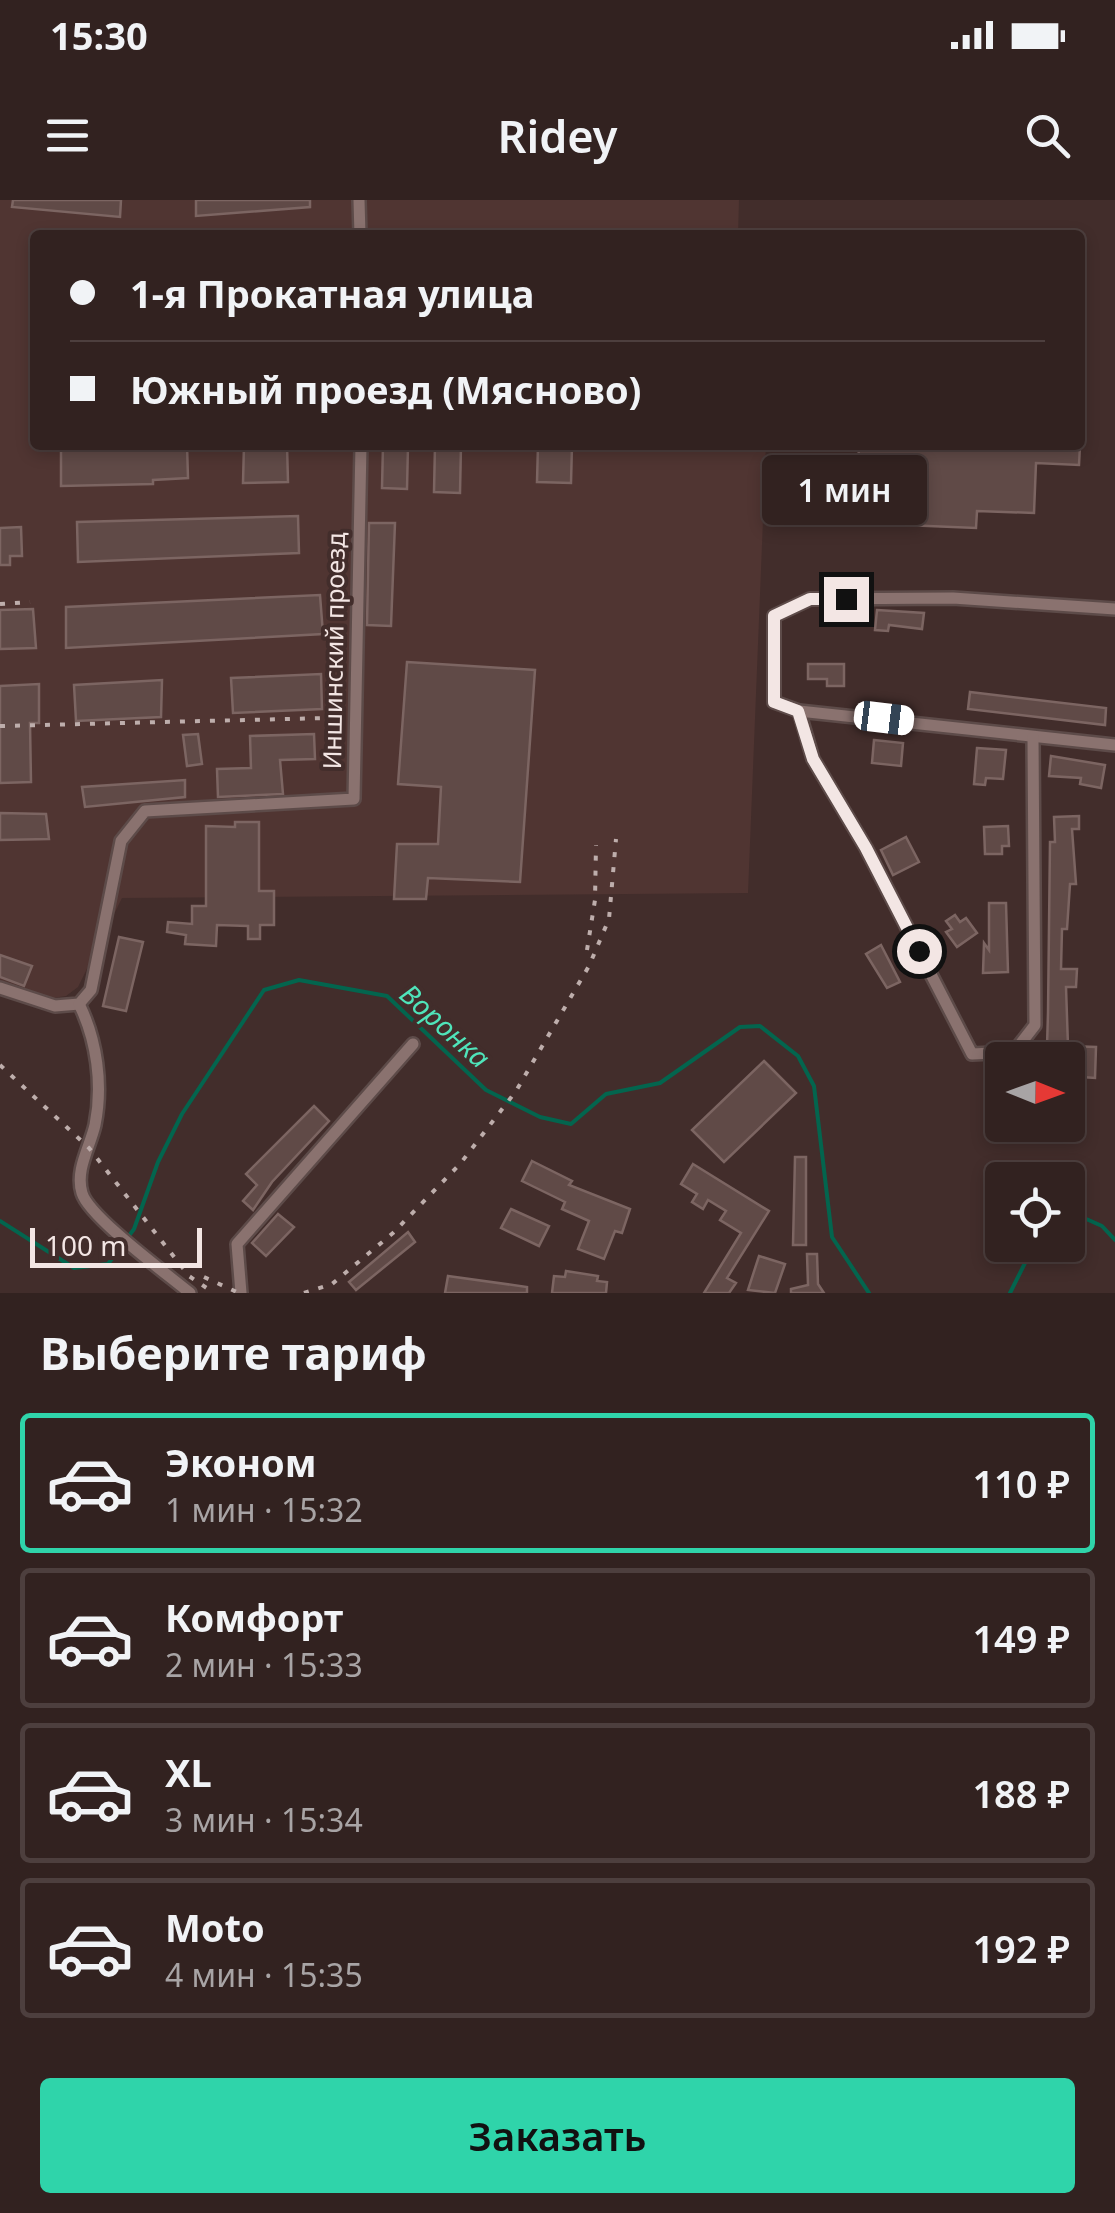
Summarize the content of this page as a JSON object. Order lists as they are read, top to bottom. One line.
{"streets":{"street":["Иншинский проезд"]},"water":["Воронка"],"scale_bar":"100 m","north":"right","page":{"status":"15:30","header":"Ridey","banner":["1-я Прокатная улица","Южный проезд (Мясново)"],"bubble":"1 мин","scale":"100 m","heading":"Выберите тариф","list":[{"name":"Эконом","note":"1 мин · 15:32","value":"110 ₽"},{"name":"Комфорт","note":"2 мин · 15:33","value":"149 ₽"},{"name":"XL","note":"3 мин · 15:34","value":"188 ₽"},{"name":"Moto","note":"4 мин · 15:35","value":"192 ₽"}],"buttons":"Заказать"}}
